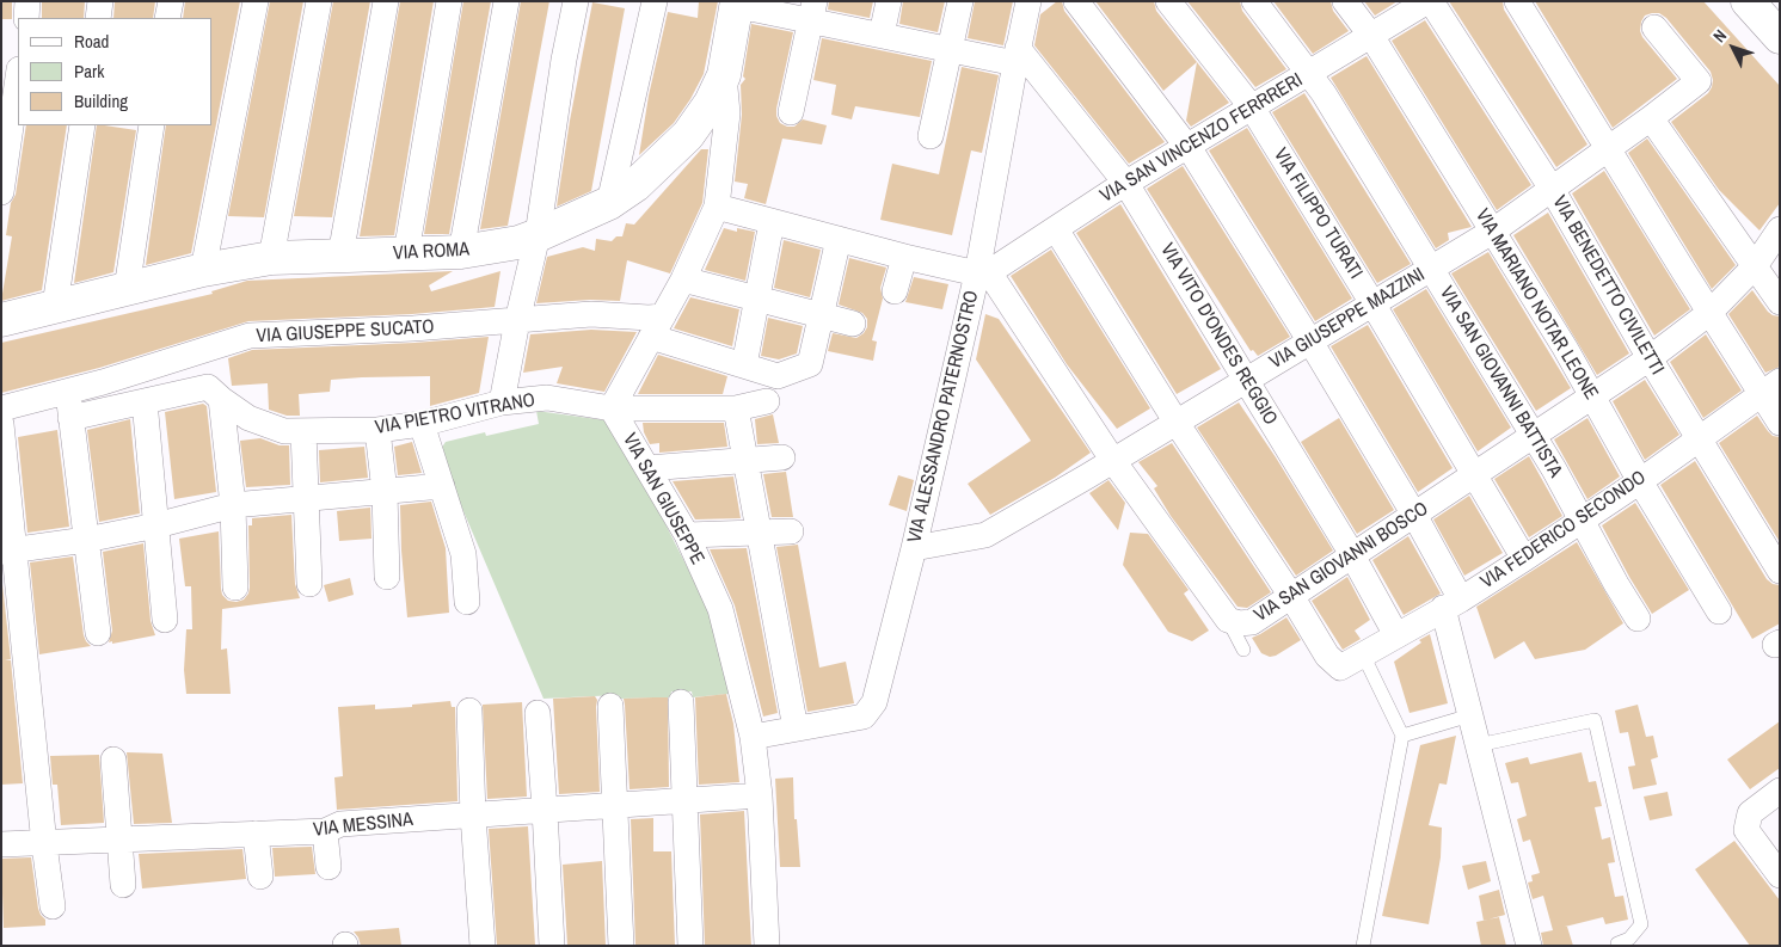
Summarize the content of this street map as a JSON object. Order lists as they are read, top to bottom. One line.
{"streets":{"street":["VIA SAN VINCENZO FERRRERI","VIA FILIPPO TURATI","VIA ROMA","VIA BENEDETTO CIVILETTI","VIA MARIANO NOTAR LEONE","VIA GIUSEPPE MAZZINI","VIA GIUSEPPE SUCATO","VIA VITO D'ONDES REGGIO","VIA SAN GIOVANNI BATTISTA","VIA PIETRO VITRANO","VIA ALESSANDRO PATERNOSTRO","VIA SAN GIUSEPPE","VIA FEDERICO SECONDO","VIA SAN GIOVANNI BOSCO","VIA MESSINA"]},"crossings":[["VIA SAN VINCENZO FERRRERI","VIA FILIPPO TURATI"],["VIA SAN VINCENZO FERRRERI","VIA BENEDETTO CIVILETTI"],["VIA SAN VINCENZO FERRRERI","VIA MARIANO NOTAR LEONE"],["VIA SAN VINCENZO FERRRERI","VIA VITO D'ONDES REGGIO"],["VIA SAN VINCENZO FERRRERI","VIA SAN GIOVANNI BATTISTA"],["VIA SAN VINCENZO FERRRERI","VIA ALESSANDRO PATERNOSTRO"],["VIA SAN VINCENZO FERRRERI","VIA SAN GIOVANNI BOSCO"],["VIA FILIPPO TURATI","VIA GIUSEPPE MAZZINI"],["VIA FILIPPO TURATI","VIA FEDERICO SECONDO"],["VIA FILIPPO TURATI","VIA SAN GIOVANNI BOSCO"],["VIA BENEDETTO CIVILETTI","VIA GIUSEPPE MAZZINI"],["VIA BENEDETTO CIVILETTI","VIA FEDERICO SECONDO"],["VIA BENEDETTO CIVILETTI","VIA SAN GIOVANNI BOSCO"],["VIA MARIANO NOTAR LEONE","VIA GIUSEPPE MAZZINI"],["VIA MARIANO NOTAR LEONE","VIA FEDERICO SECONDO"],["VIA MARIANO NOTAR LEONE","VIA SAN GIOVANNI BOSCO"],["VIA GIUSEPPE MAZZINI","VIA VITO D'ONDES REGGIO"],["VIA GIUSEPPE MAZZINI","VIA SAN GIOVANNI BATTISTA"],["VIA GIUSEPPE MAZZINI","VIA ALESSANDRO PATERNOSTRO"],["VIA GIUSEPPE MAZZINI","VIA SAN GIOVANNI BOSCO"],["VIA VITO D'ONDES REGGIO","VIA ALESSANDRO PATERNOSTRO"],["VIA VITO D'ONDES REGGIO","VIA FEDERICO SECONDO"],["VIA VITO D'ONDES REGGIO","VIA SAN GIOVANNI BOSCO"],["VIA SAN GIOVANNI BATTISTA","VIA FEDERICO SECONDO"],["VIA SAN GIOVANNI BATTISTA","VIA SAN GIOVANNI BOSCO"],["VIA PIETRO VITRANO","VIA SAN GIUSEPPE"],["VIA ALESSANDRO PATERNOSTRO","VIA SAN GIUSEPPE"],["VIA ALESSANDRO PATERNOSTRO","VIA SAN GIOVANNI BOSCO"],["VIA SAN GIUSEPPE","VIA MESSINA"],["VIA FEDERICO SECONDO","VIA SAN GIOVANNI BOSCO"]],"legend":["Road","Park","Building"],"north":"top left"}
